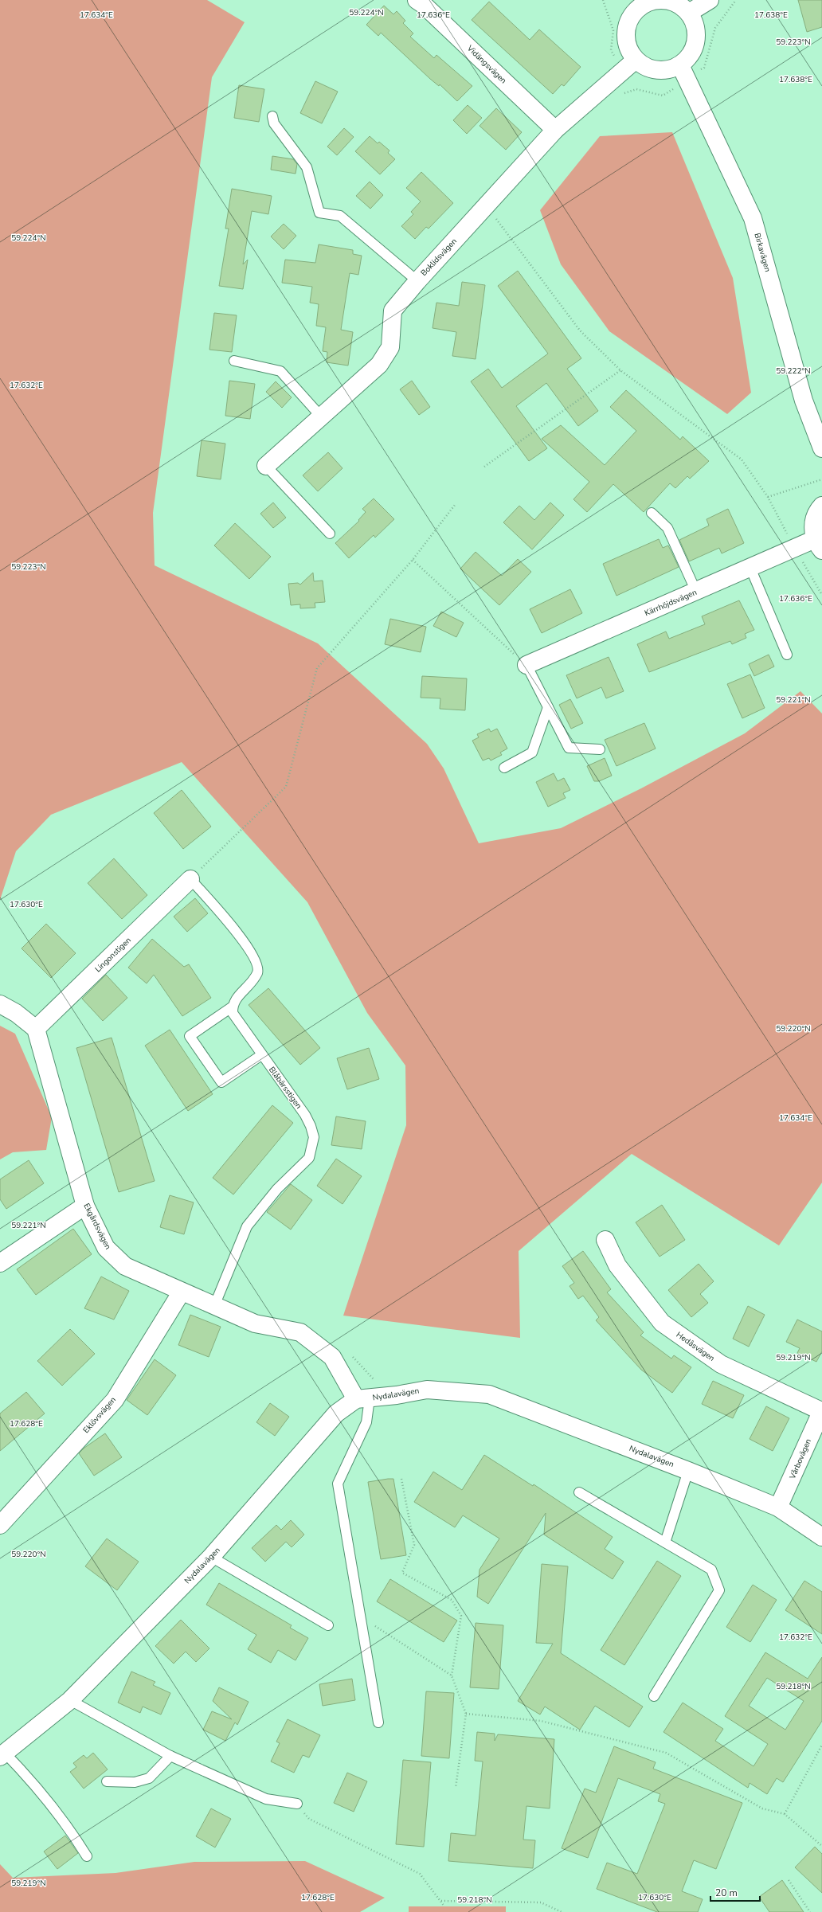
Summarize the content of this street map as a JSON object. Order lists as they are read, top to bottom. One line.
{"streets":{"street":["Vidängsvägen","Birkavägen","Boklidsvägen","Kärrhöjdsvägen","Lingonstigen","Ekgårdsvägen","Hedåsvägen","Nydalavägen","Eklövsvägen","Vårbovägen"],"lane":["Blåbärsstigen"]},"crossings":[["Vidängsvägen","Boklidsvägen"],["Birkavägen","Boklidsvägen"],["Lingonstigen","Ekgårdsvägen"],["Blåbärsstigen","Ekgårdsvägen"],["Ekgårdsvägen","Nydalavägen"],["Ekgårdsvägen","Eklövsvägen"],["Hedåsvägen","Vårbovägen"],["Nydalavägen","Vårbovägen"]],"scale_bar":"20 m","coordinates":["59.224°N","17.636°E","17.634°E","17.638°E","59.223°N","59.222°N","17.632°E","59.221°N","17.630°E","59.220°N","59.219°N","17.628°E","59.218°N"]}
